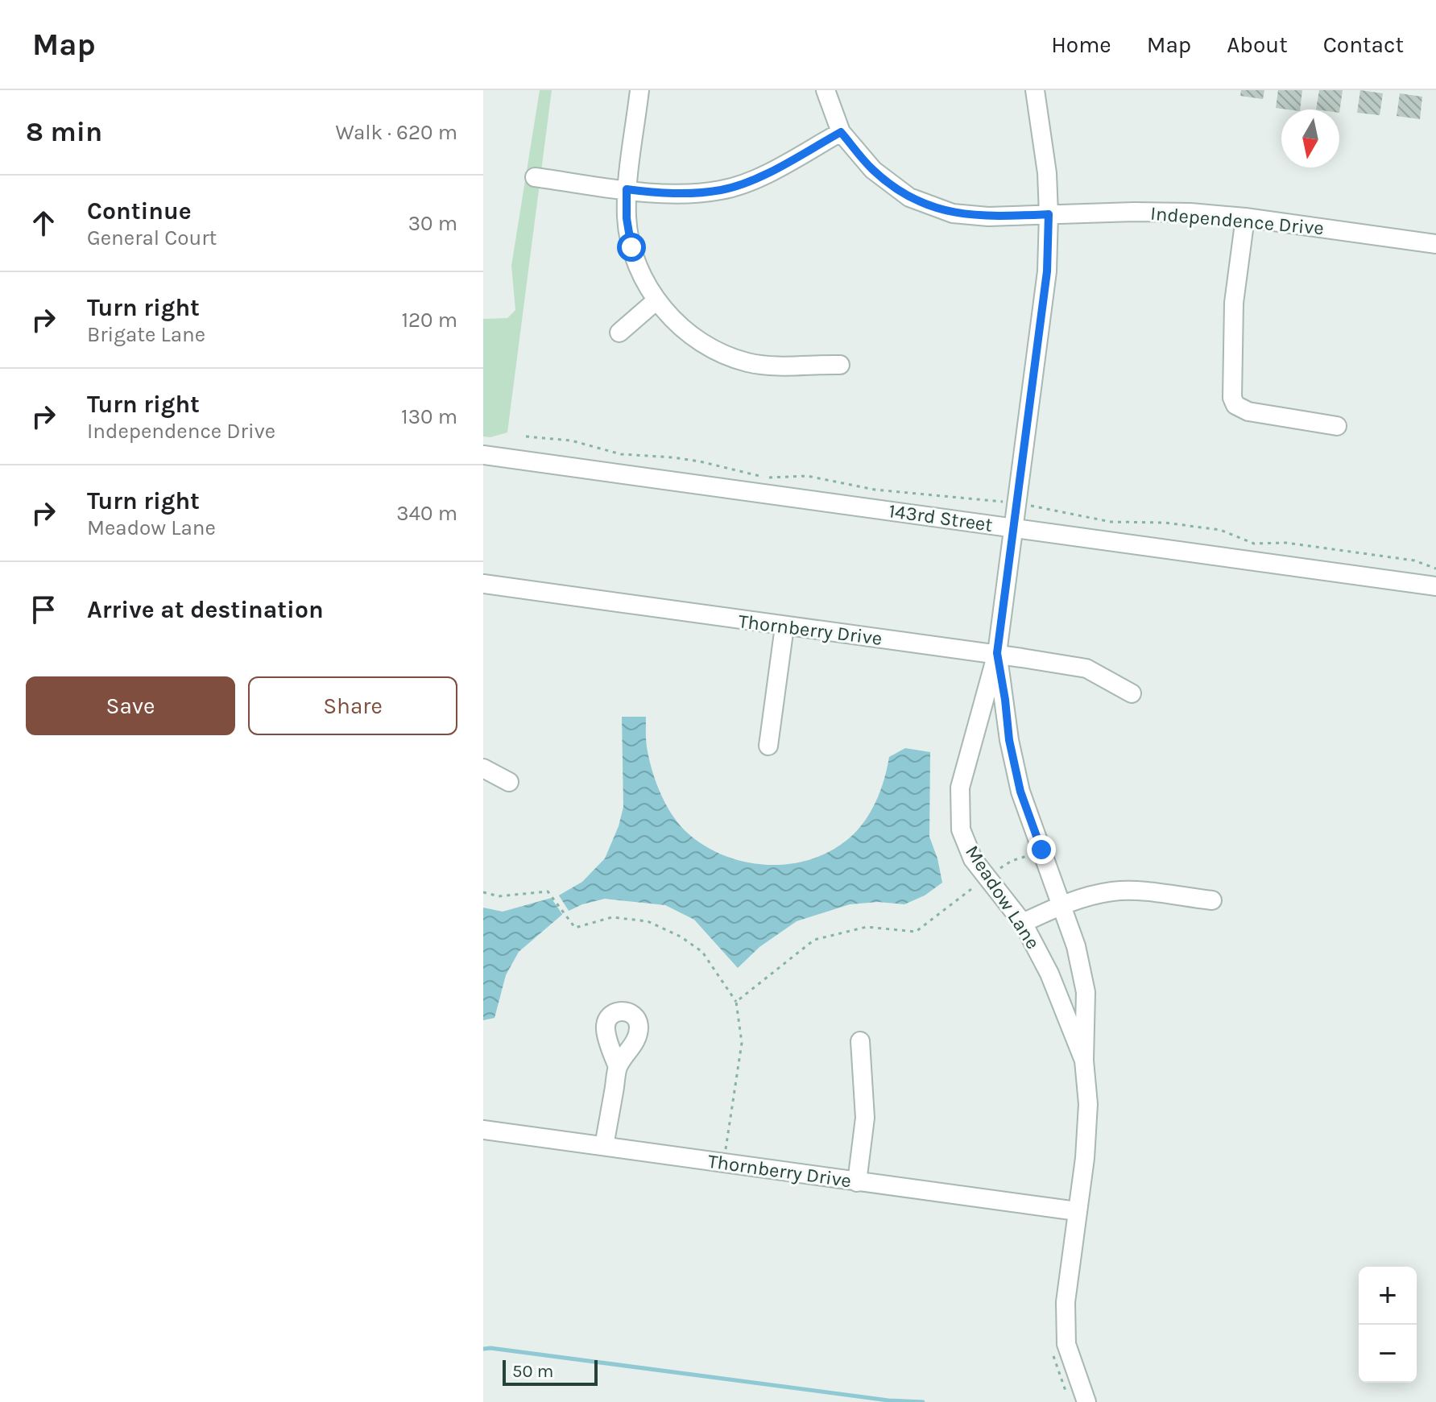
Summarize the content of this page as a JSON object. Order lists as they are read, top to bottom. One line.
{"streets":{"street":["Independence Drive","143rd Street","Thornberry Drive","Meadow Lane"]},"crossings":[["Independence Drive","Meadow Lane"],["143rd Street","Meadow Lane"],["Thornberry Drive","Meadow Lane"]],"scale_bar":"50 m","north":"bottom","page":{"header":"Map","nav":["Home","Map","About","Contact"],"heading":["8 min","Walk · 620 m"],"list":[["Continue","General Court","30 m"],["Turn right","Brigate Lane","120 m"],["Turn right","Independence Drive","130 m"],["Turn right","Meadow Lane","340 m"],"Arrive at destination"],"buttons":["Save","Share"],"map_buttons":["+","−"],"scale":"50 m"}}
